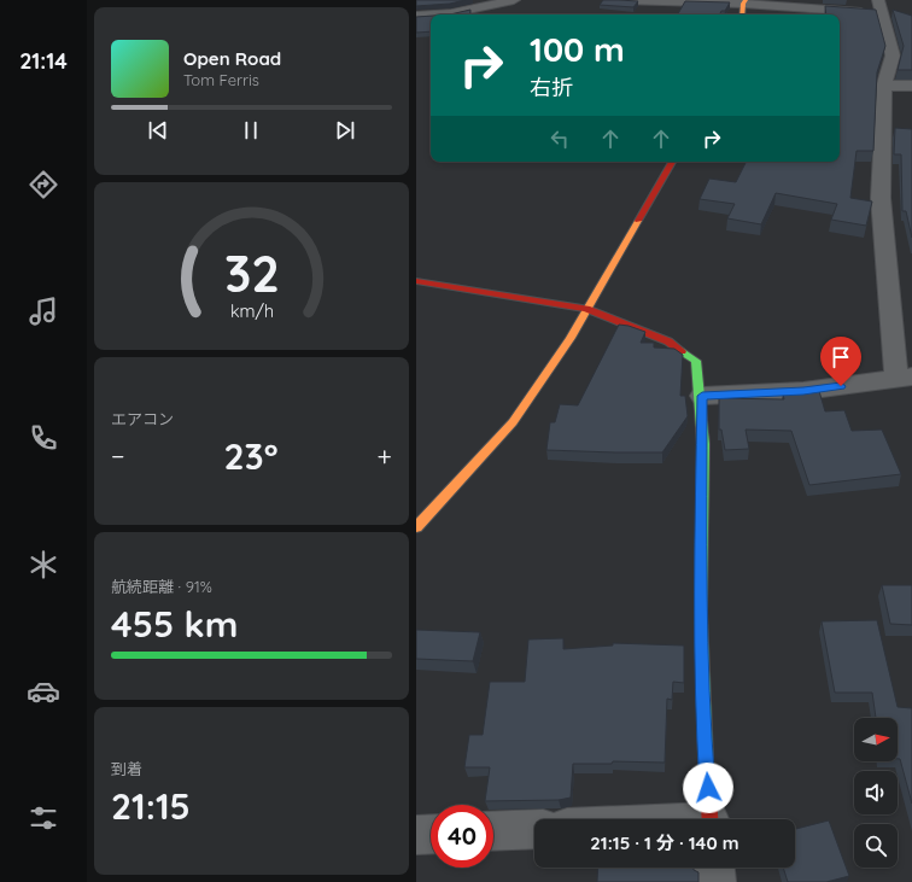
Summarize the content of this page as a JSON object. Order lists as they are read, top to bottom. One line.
{"north":"right","page":{"tabs":"21:14","turn":["100 m","右折"],"song":["Open Road","Tom Ferris"],"tile":["エアコン",["航続距離 · 91%","455 km"],["到着","21:15"]],"heat":["−","23°","+"],"limit":"40","trip":"21:15 · 1 分 · 140 m","gauge":["32","km/h"]}}
